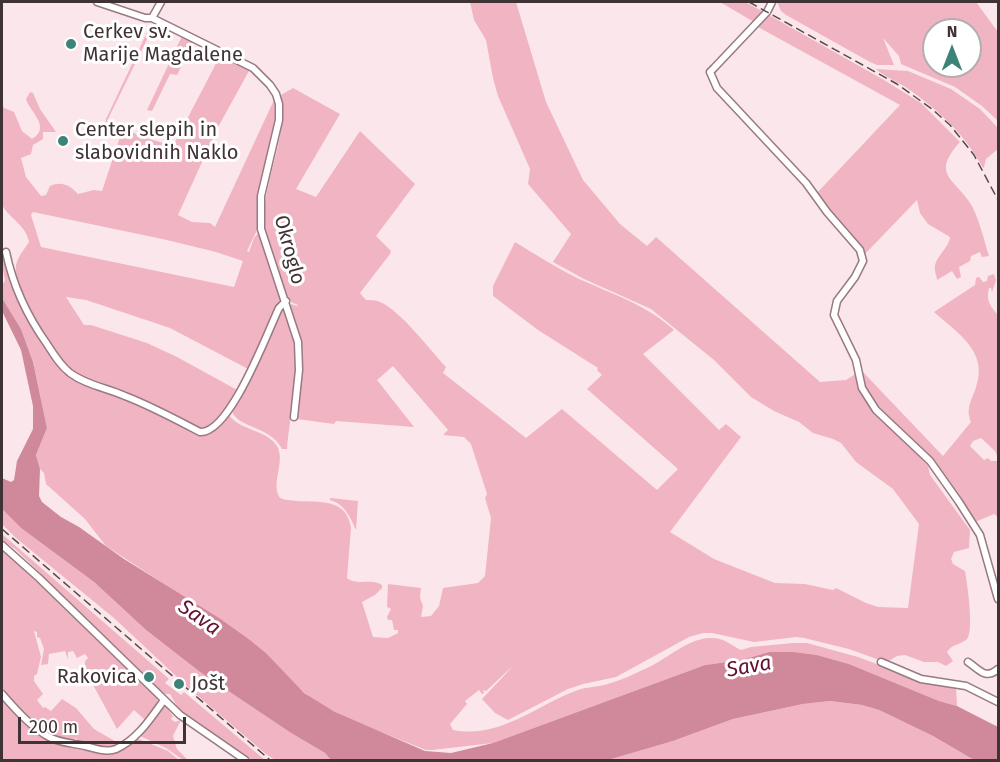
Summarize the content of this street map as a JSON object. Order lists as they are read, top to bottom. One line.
{"streets":{"street":["Okroglo"]},"water":["Sava"],"places":["Cerkev sv. Marije Magdalene","Center slepih in slabovidnih Naklo","Rakovica","Jošt"],"scale_bar":"200 m","north":"top"}
